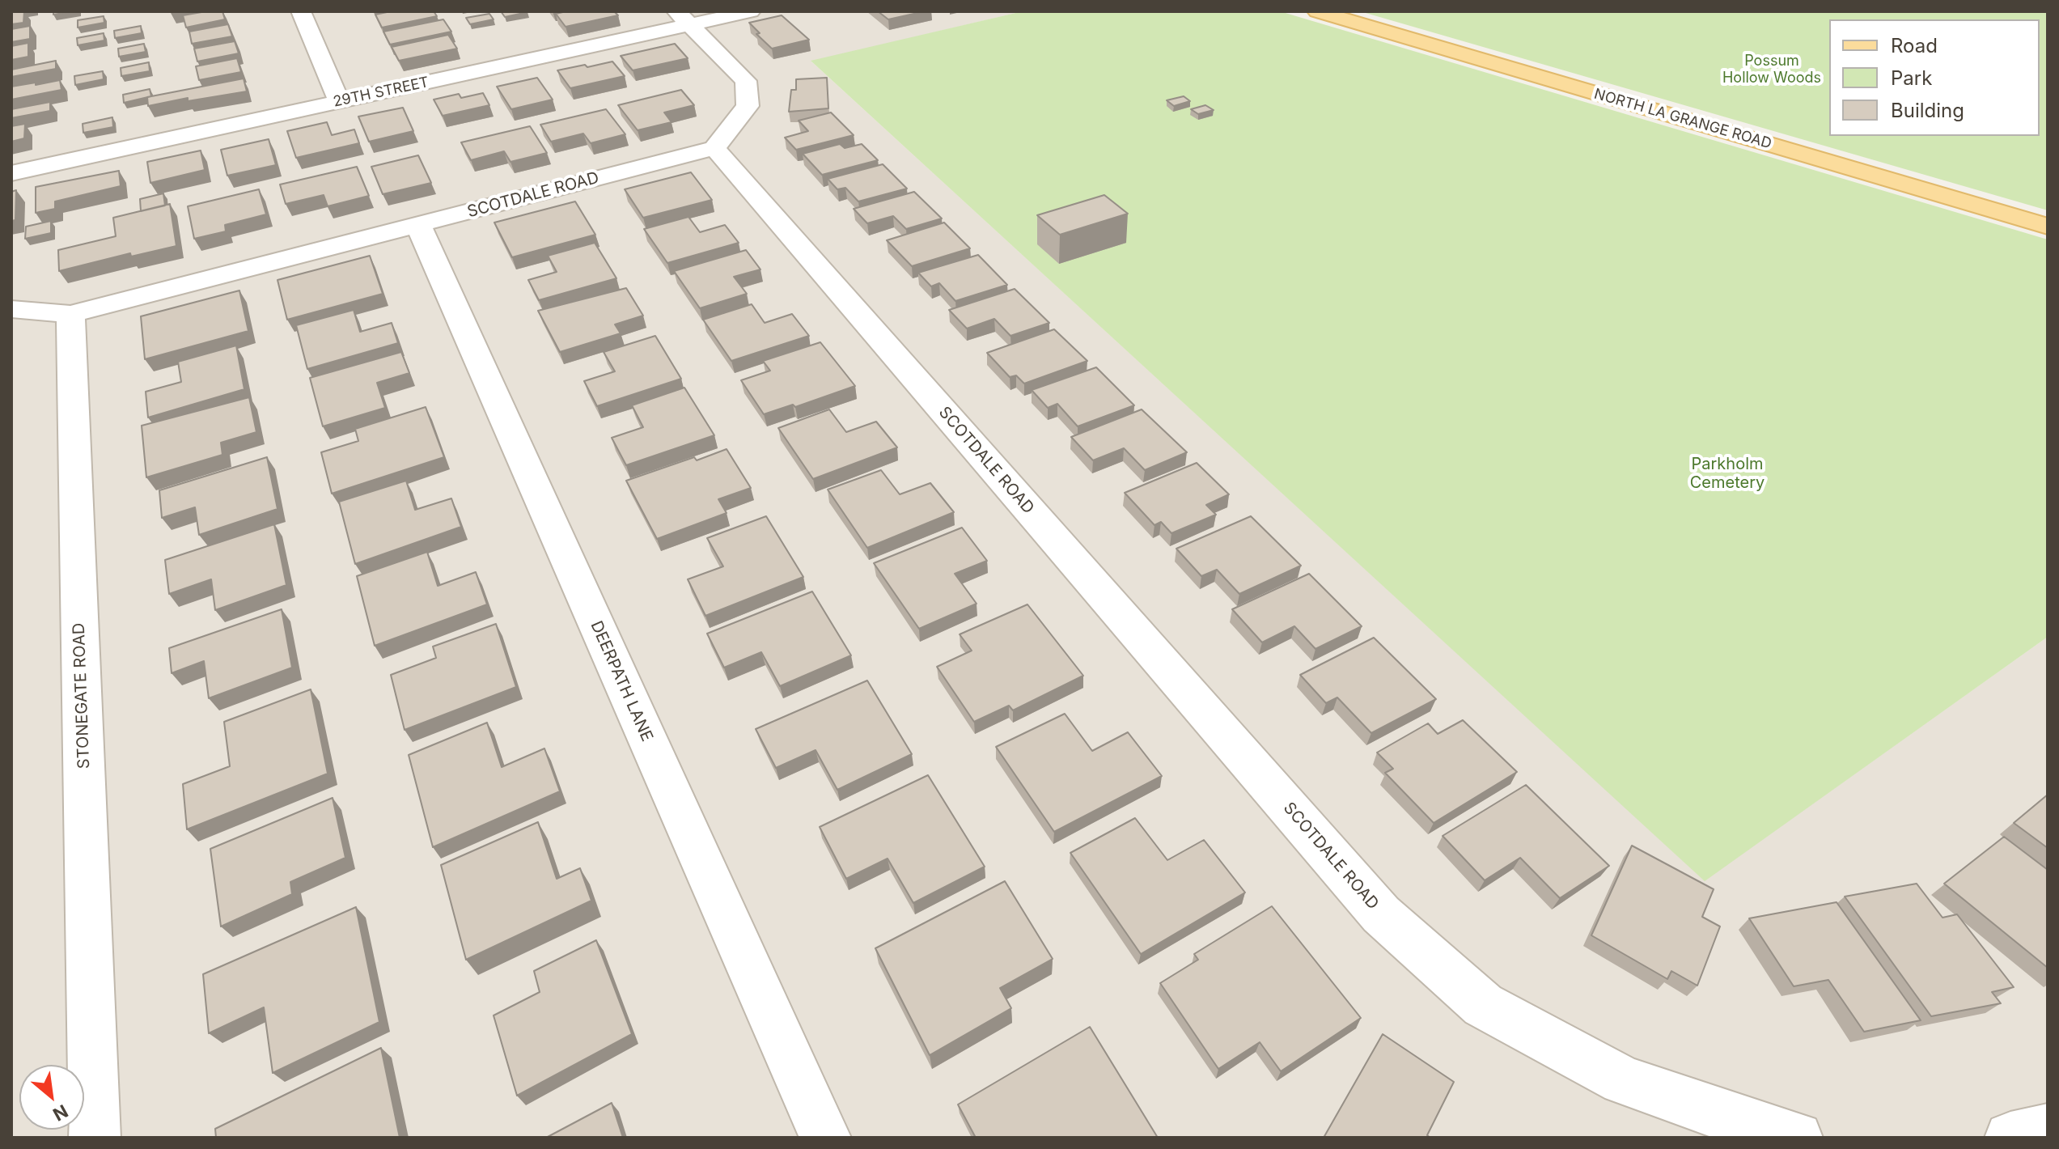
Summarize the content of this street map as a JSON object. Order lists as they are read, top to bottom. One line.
{"streets":{"main road":["NORTH LA GRANGE ROAD"],"street":["29TH STREET","SCOTDALE ROAD","DEERPATH LANE","STONEGATE ROAD"]},"crossings":[["SCOTDALE ROAD","DEERPATH LANE"],["SCOTDALE ROAD","STONEGATE ROAD"]],"parks":["Possum Hollow Woods","Parkholm Cemetery"],"legend":["Road","Park","Building"],"north":"bottom right"}
